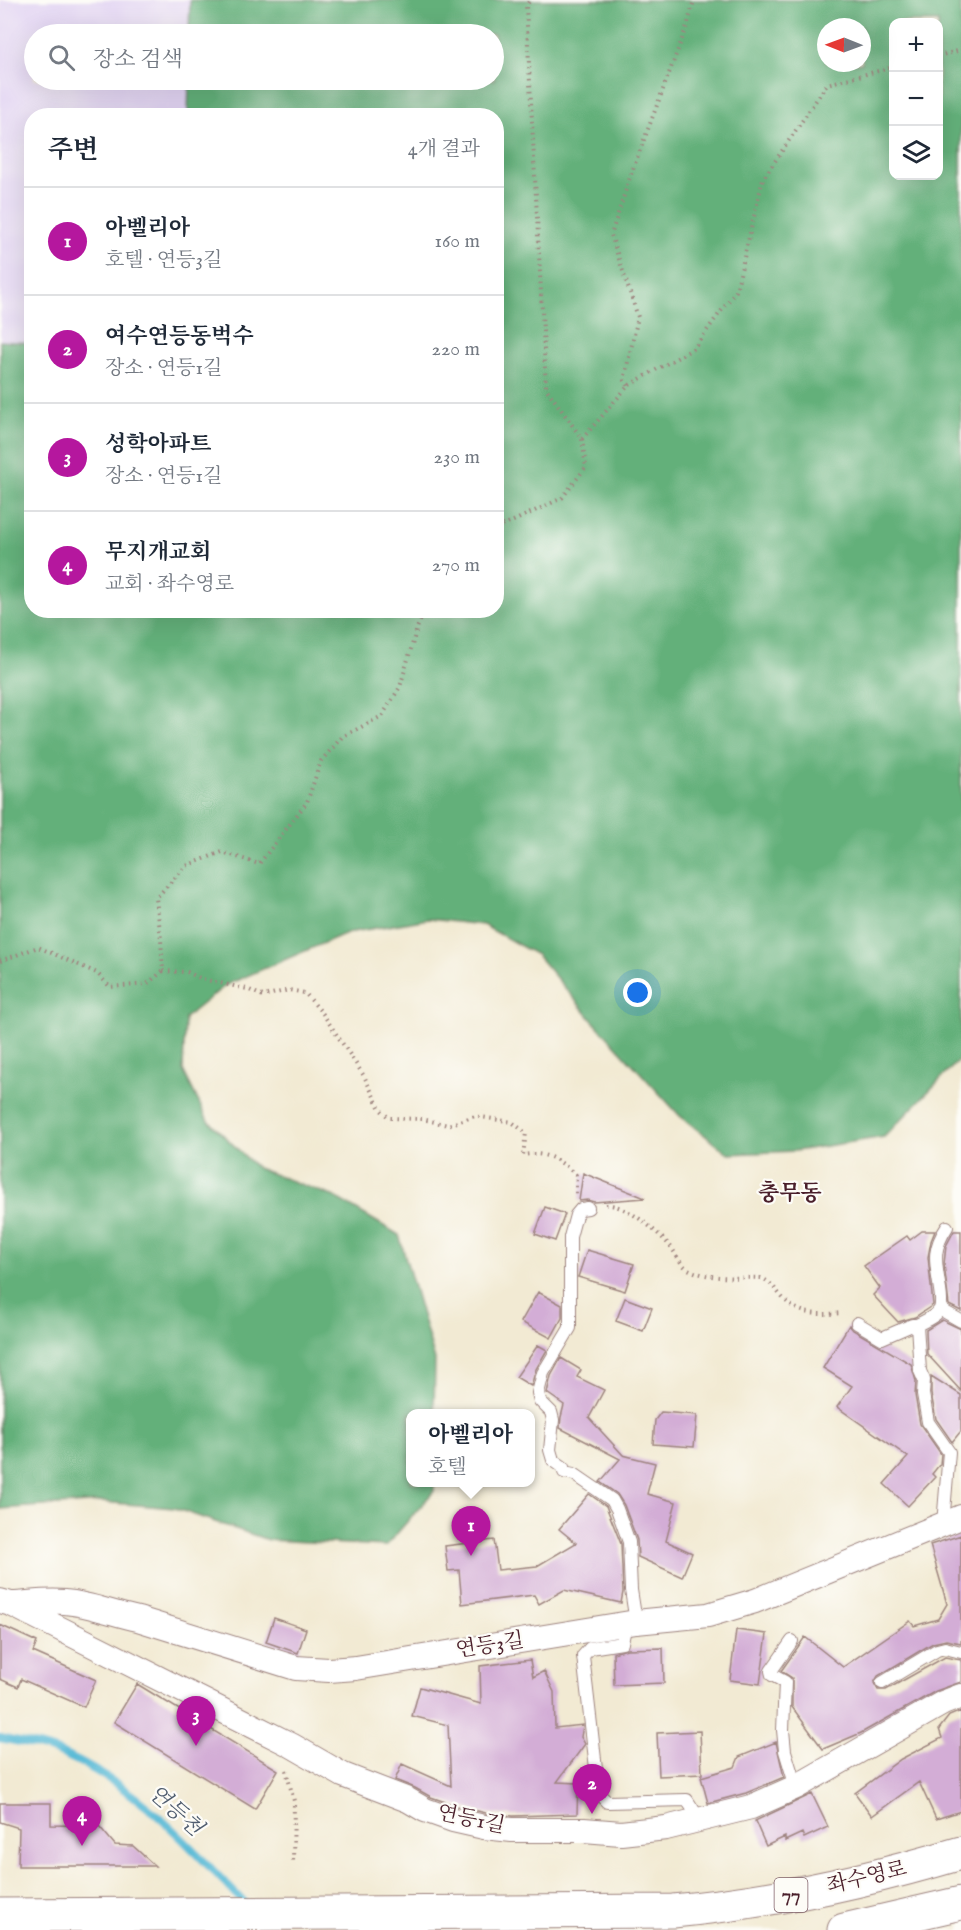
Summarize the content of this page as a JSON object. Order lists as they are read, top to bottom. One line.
{"streets":{"main road":["좌수영로","77"],"street":["연등3길","연등1길"]},"crossings":[["연등3길","연등1길"]],"districts":["충무동"],"water":["연등천"],"north":"left","page":{"map_buttons":["+","−"],"search":"장소 검색","heading":["주변","4개 결과"],"list":[{"mark":"1","name":"아벨리아","note":"호텔 · 연등3길","value":"160 m"},{"mark":"2","name":"여수연등동벅수","note":"장소 · 연등1길","value":"220 m"},{"mark":"3","name":"성학아파트","note":"장소 · 연등1길","value":"230 m"},{"mark":"4","name":"무지개교회","note":"교회 · 좌수영로","value":"270 m"}],"popup":["아벨리아","호텔"],"pins":["1","3","2","4"]}}
